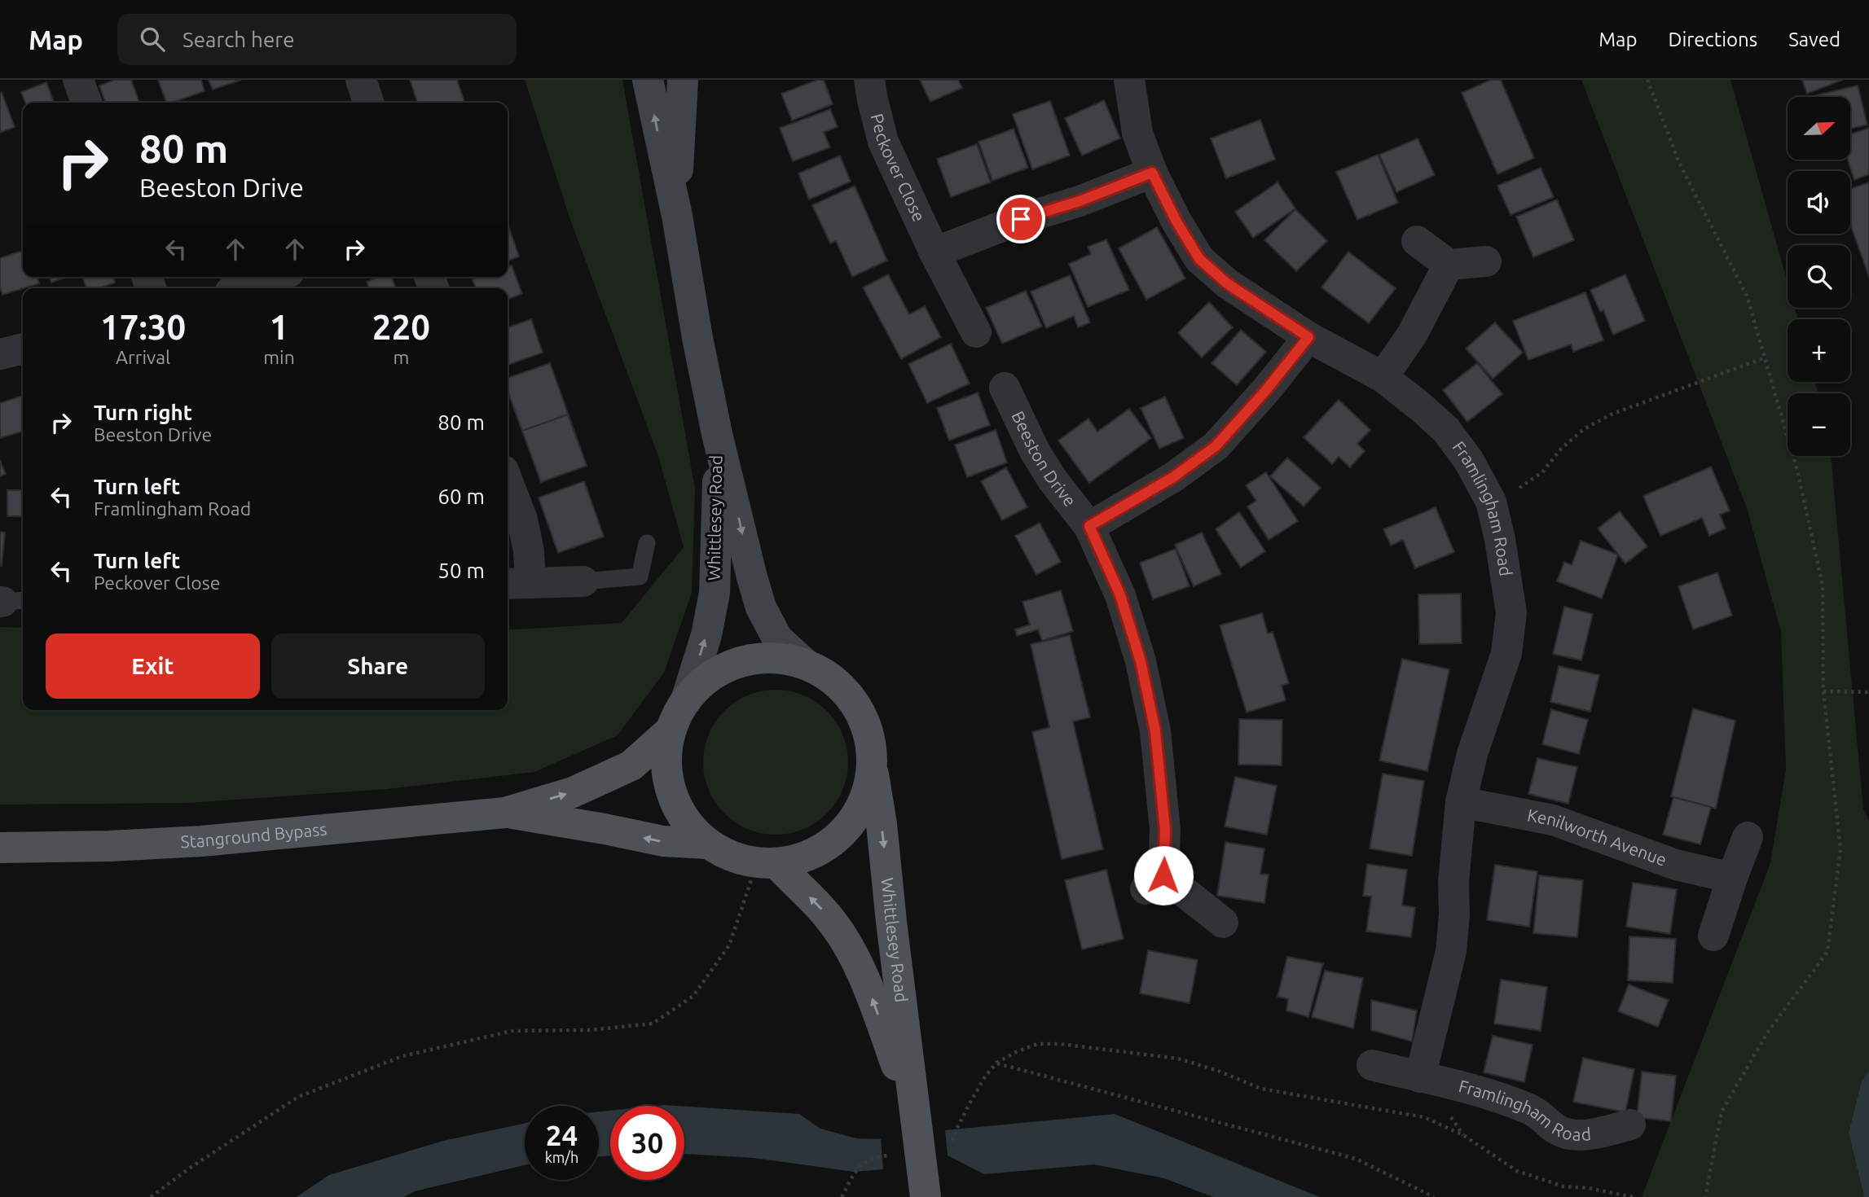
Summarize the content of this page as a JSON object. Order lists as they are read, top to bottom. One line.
{"streets":{"main road":["Whittlesey Road","Stanground Bypass"],"street":["Peckover Close","Beeston Drive","Framlingham Road","Kenilworth Avenue"]},"crossings":[["Framlingham Road","Kenilworth Avenue"],["Whittlesey Road","Stanground Bypass"]],"north":"right","page":{"header":"Map","search":"Search here","nav":["Map","Directions","Saved"],"map_buttons":["+","−"],"turn":["80 m","Beeston Drive"],"eta":["17:30","Arrival","1","min","220","m"],"list":[{"name":"Turn right","note":"Beeston Drive","value":"80 m"},{"name":"Turn left","note":"Framlingham Road","value":"60 m"},{"name":"Turn left","note":"Peckover Close","value":"50 m"}],"buttons":["Exit","Share"],"speed":"24 km/h","limit":"30"}}
